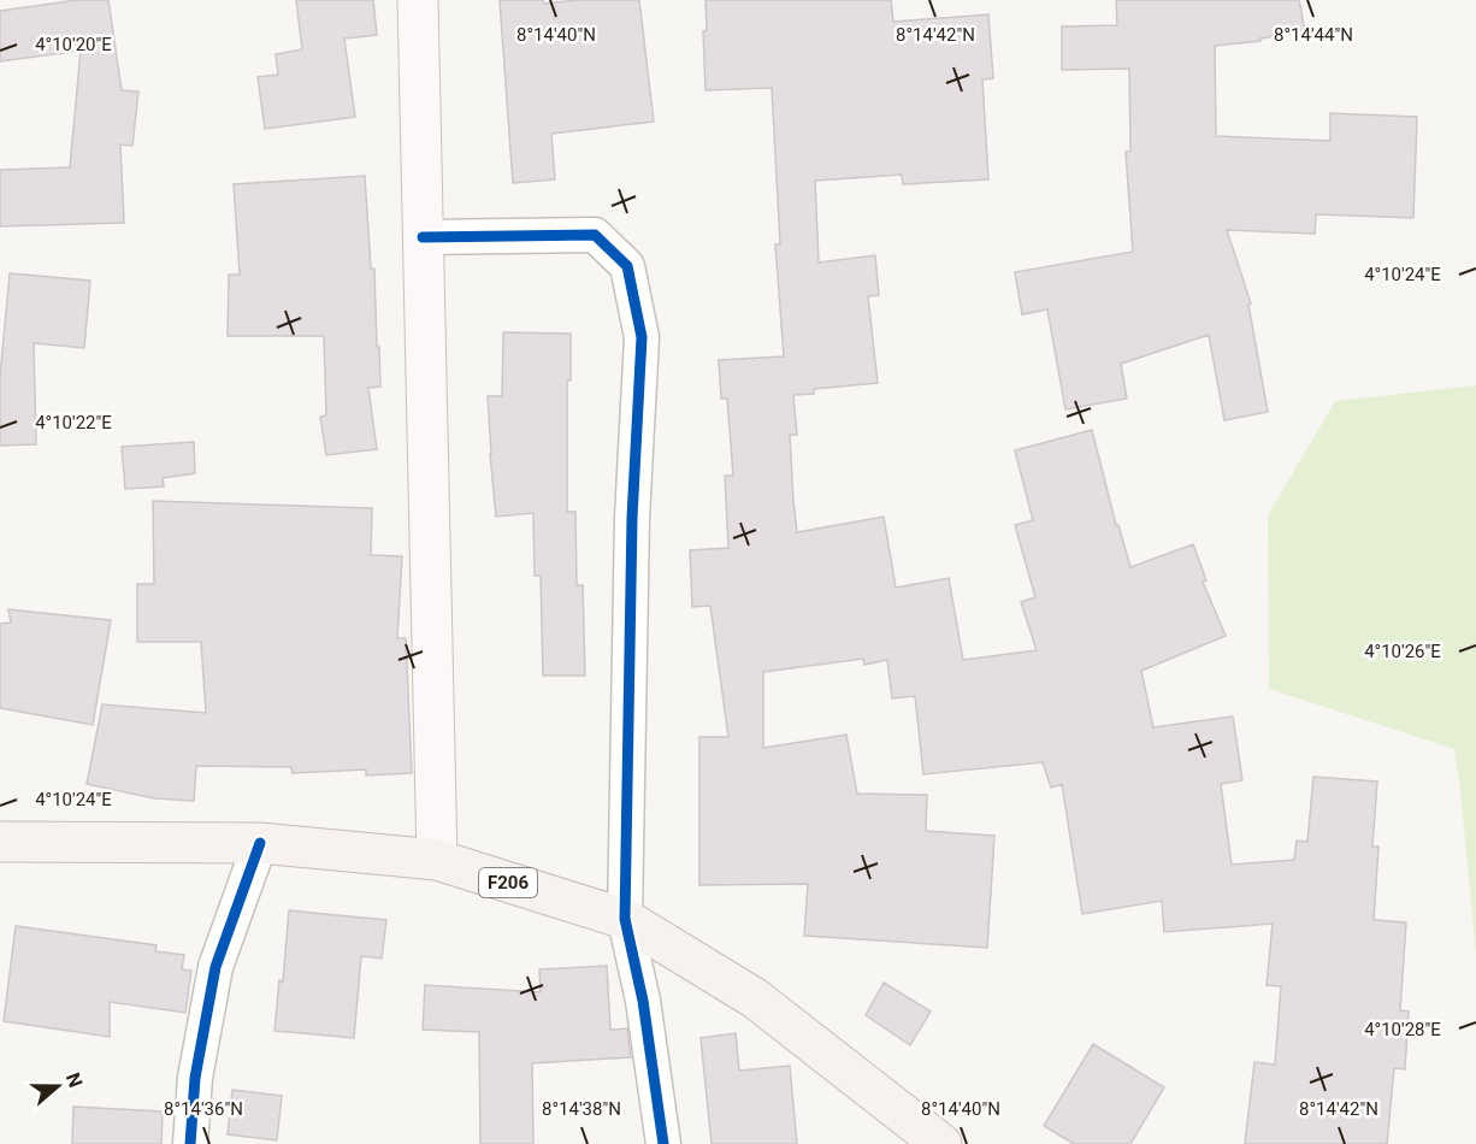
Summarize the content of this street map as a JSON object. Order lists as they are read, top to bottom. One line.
{"streets":{"main road":["F206"]},"north":"right","coordinates":["8°14'40\"N","8°14'42\"N","8°14'44\"N","4°10'20\"E","4°10'24\"E","4°10'22\"E","4°10'26\"E","4°10'28\"E","8°14'36\"N","8°14'38\"N"]}
